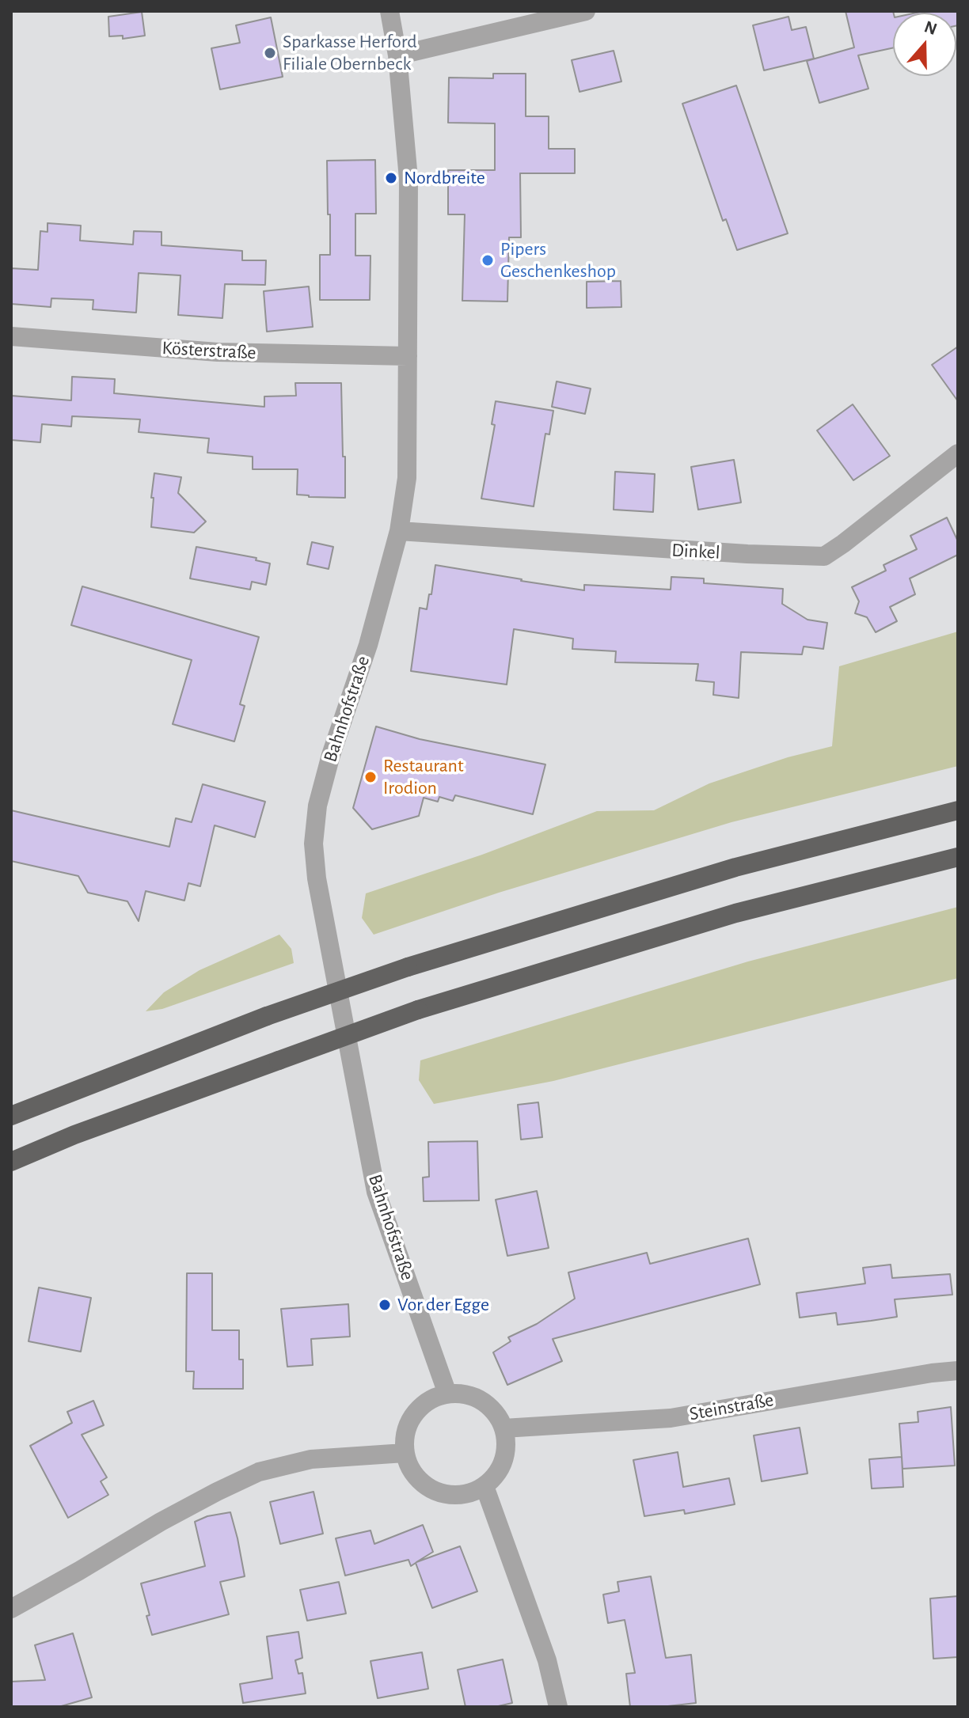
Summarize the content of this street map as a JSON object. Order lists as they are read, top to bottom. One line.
{"streets":{"street":["Kösterstraße","Dinkel","Bahnhofstraße","Steinstraße"]},"crossings":[["Kösterstraße","Bahnhofstraße"],["Dinkel","Bahnhofstraße"],["Bahnhofstraße","Steinstraße"]],"places":["Sparkasse Herford Filiale Obernbeck","Nordbreite","Pipers Geschenkeshop","Restaurant Irodion","Vor der Egge"],"north":"top"}
